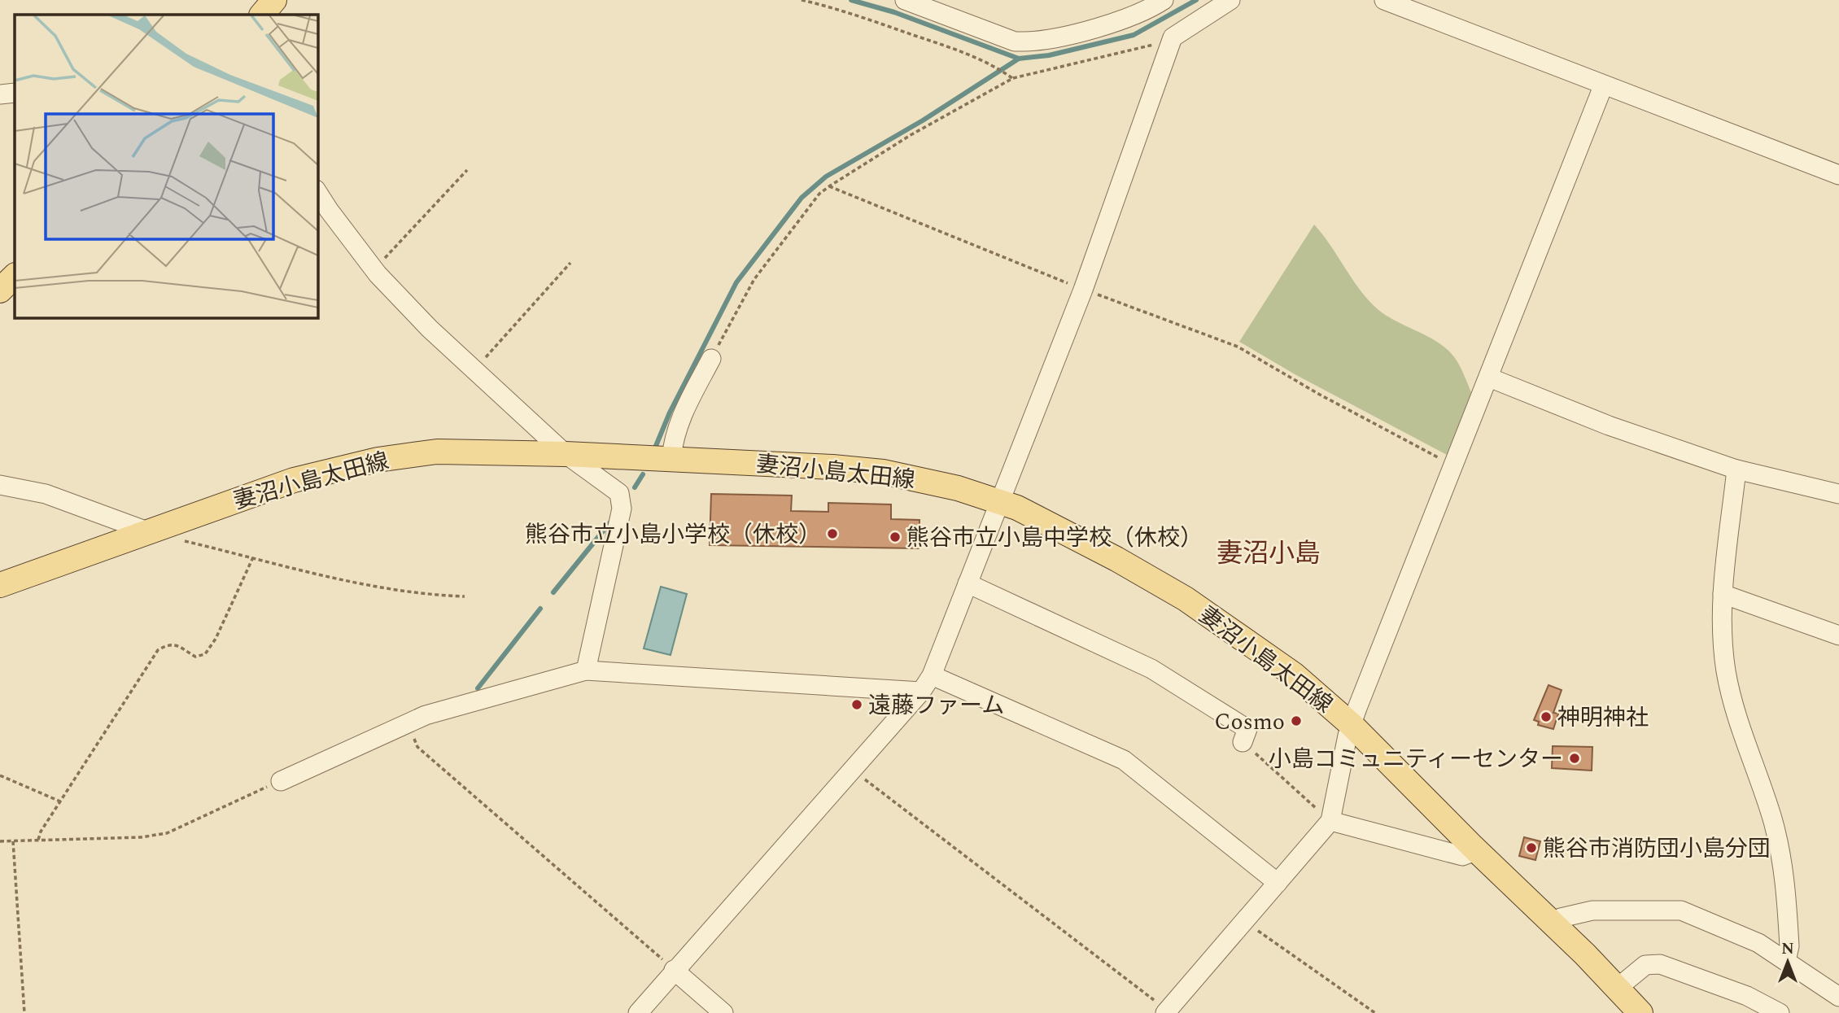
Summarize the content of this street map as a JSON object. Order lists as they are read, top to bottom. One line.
{"streets":{"main road":["妻沼小島太田線"]},"districts":["妻沼小島"],"places":["熊谷市立小島小学校（休校）","熊谷市立小島中学校（休校）","遠藤ファーム","神明神社","Cosmo","小島コミュニティーセンター","熊谷市消防団小島分団"],"north":"top"}
